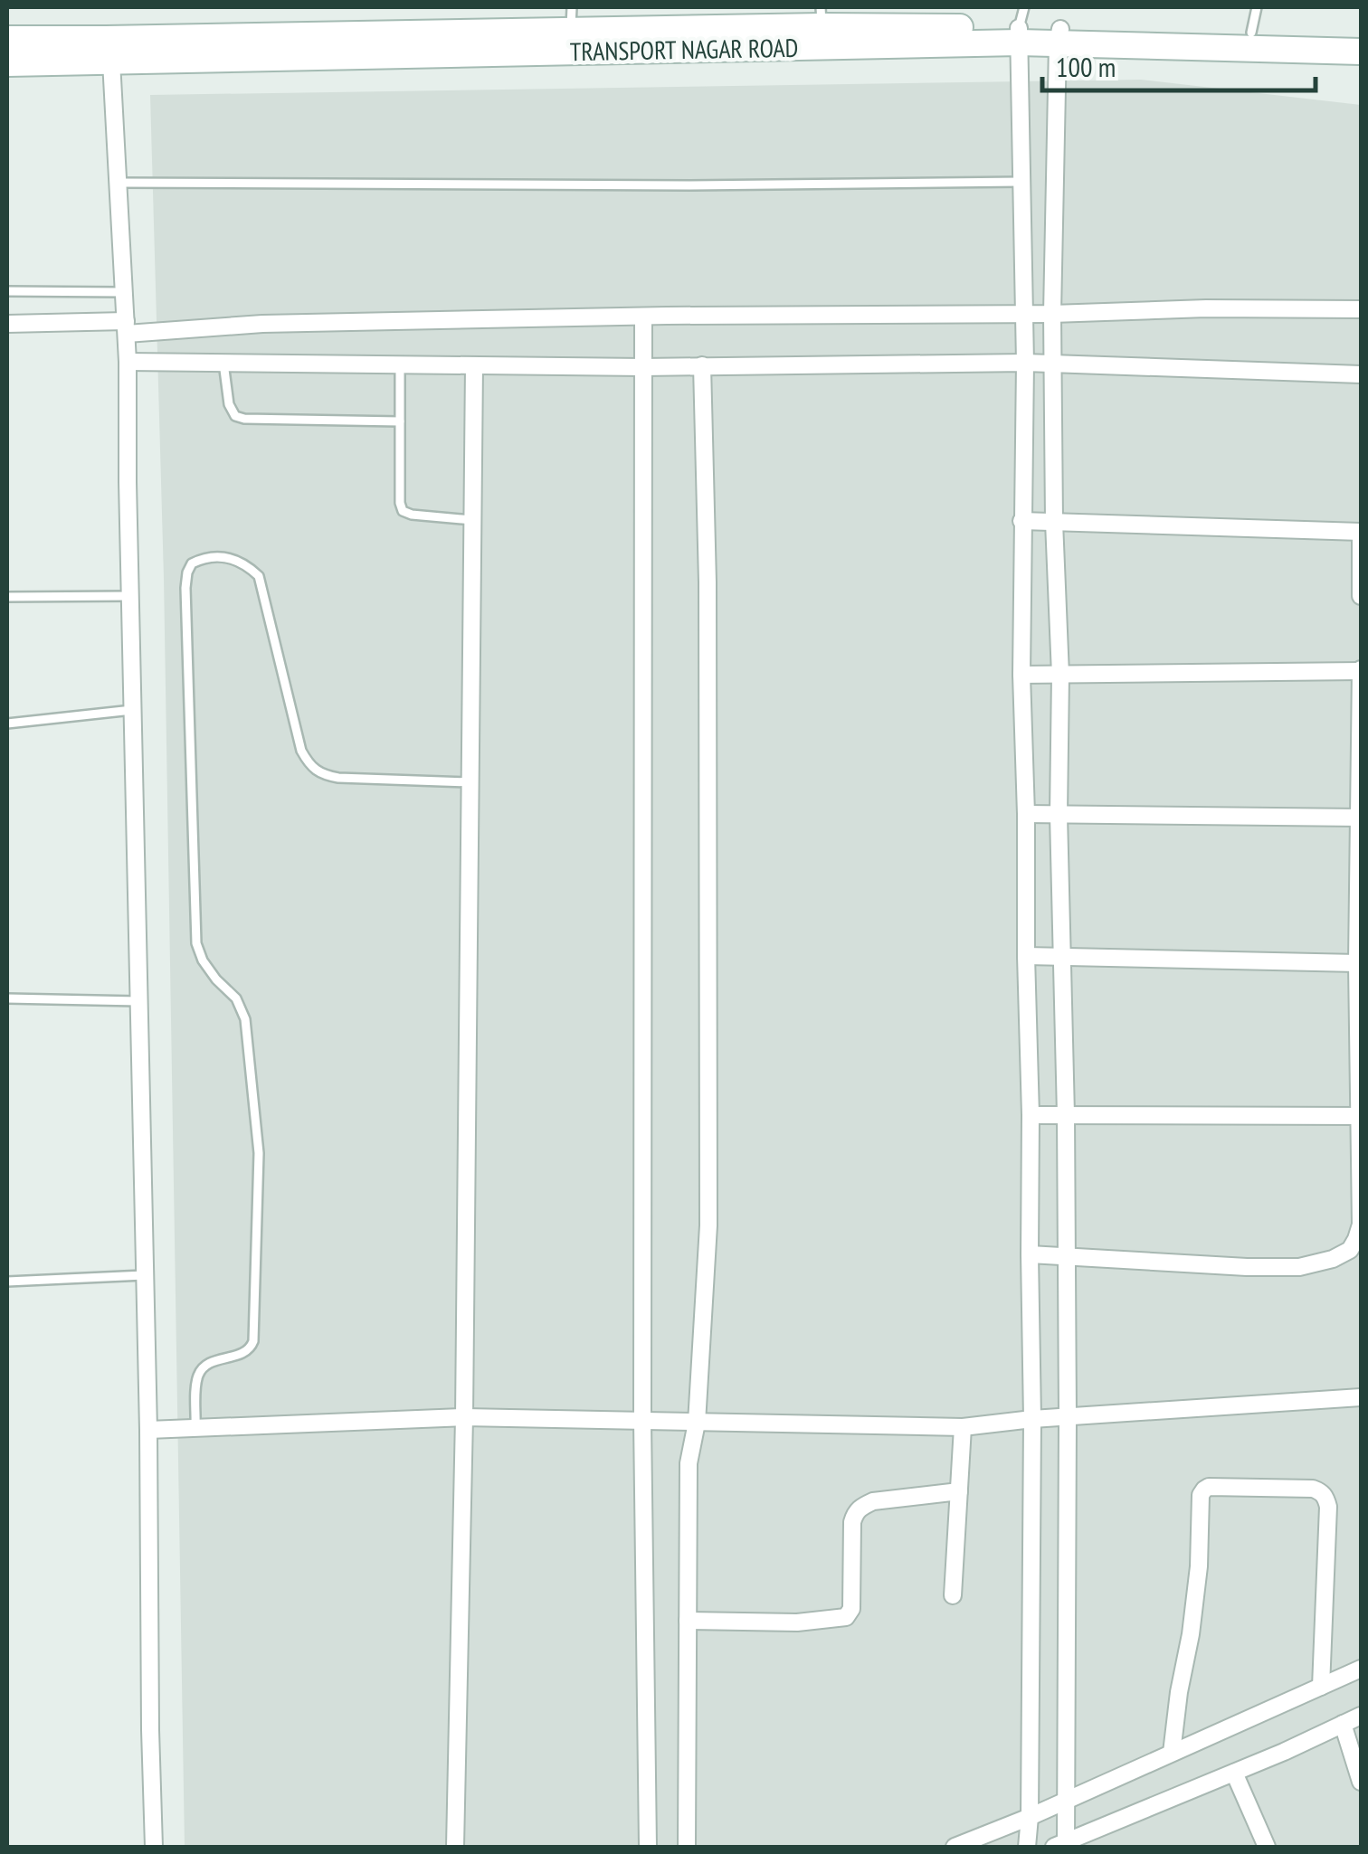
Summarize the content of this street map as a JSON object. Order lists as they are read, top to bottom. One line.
{"streets":{"main road":["TRANSPORT NAGAR ROAD"]},"scale_bar":"100 m"}
